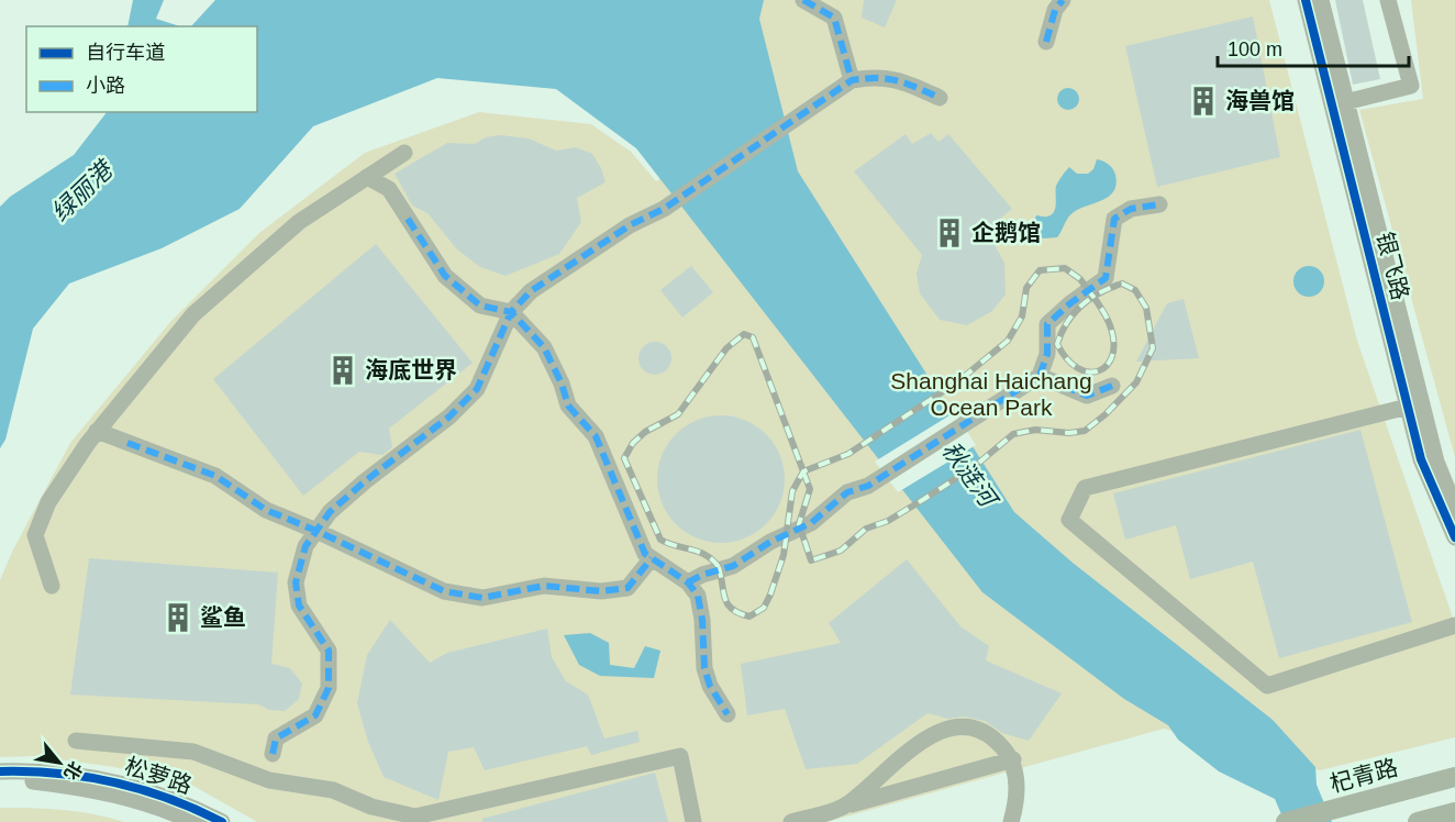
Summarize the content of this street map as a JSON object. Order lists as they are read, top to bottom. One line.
{"streets":{"main road":["杞青路"],"street":["银飞路","松萝路"]},"water":["绿丽港","秋涟河"],"parks":["Shanghai Haichang Ocean Park"],"places":{"building":["海兽馆","企鹅馆","海底世界","鲨鱼"]},"legend":["自行车道","小路"],"scale_bar":"100 m","north":"bottom right"}
